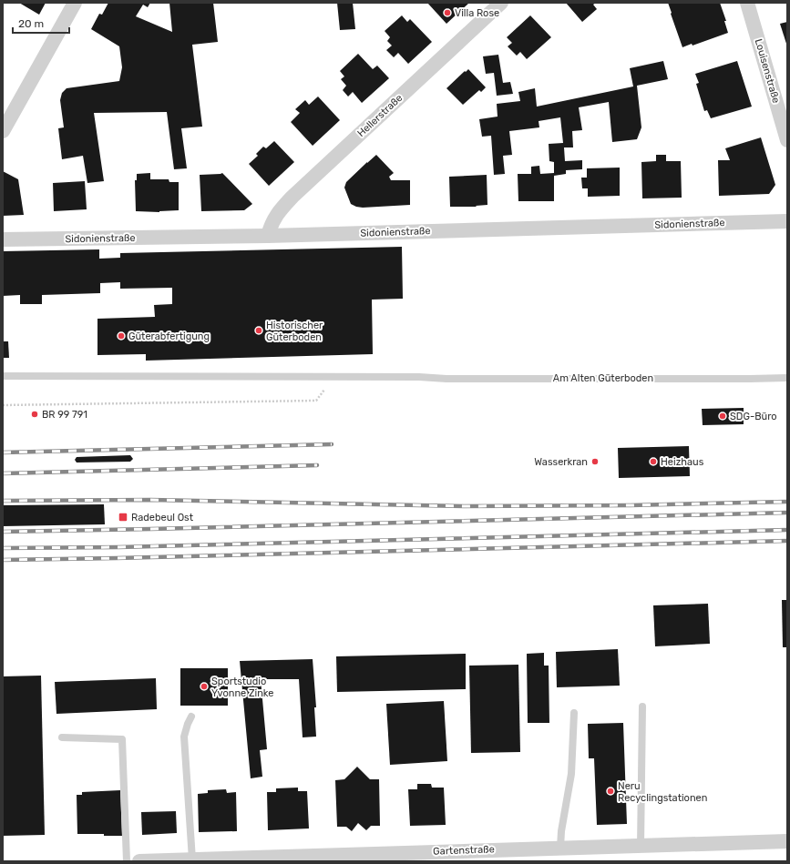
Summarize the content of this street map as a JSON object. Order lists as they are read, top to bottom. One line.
{"streets":{"street":["Louisenstraße","Hellerstraße","Sidonienstraße","Gartenstraße"],"lane":["Am Alten Güterboden"]},"crossings":[["Hellerstraße","Sidonienstraße"]],"places":{"other":["Villa Rose","Historischer Güterboden","Güterabfertigung","BR 99 791","SDG-Büro","Wasserkran","Heizhaus","Sportstudio Yvonne Zinke","Neru Recyclingstationen"],"transit":["Radebeul Ost"]},"scale_bar":"20 m"}
